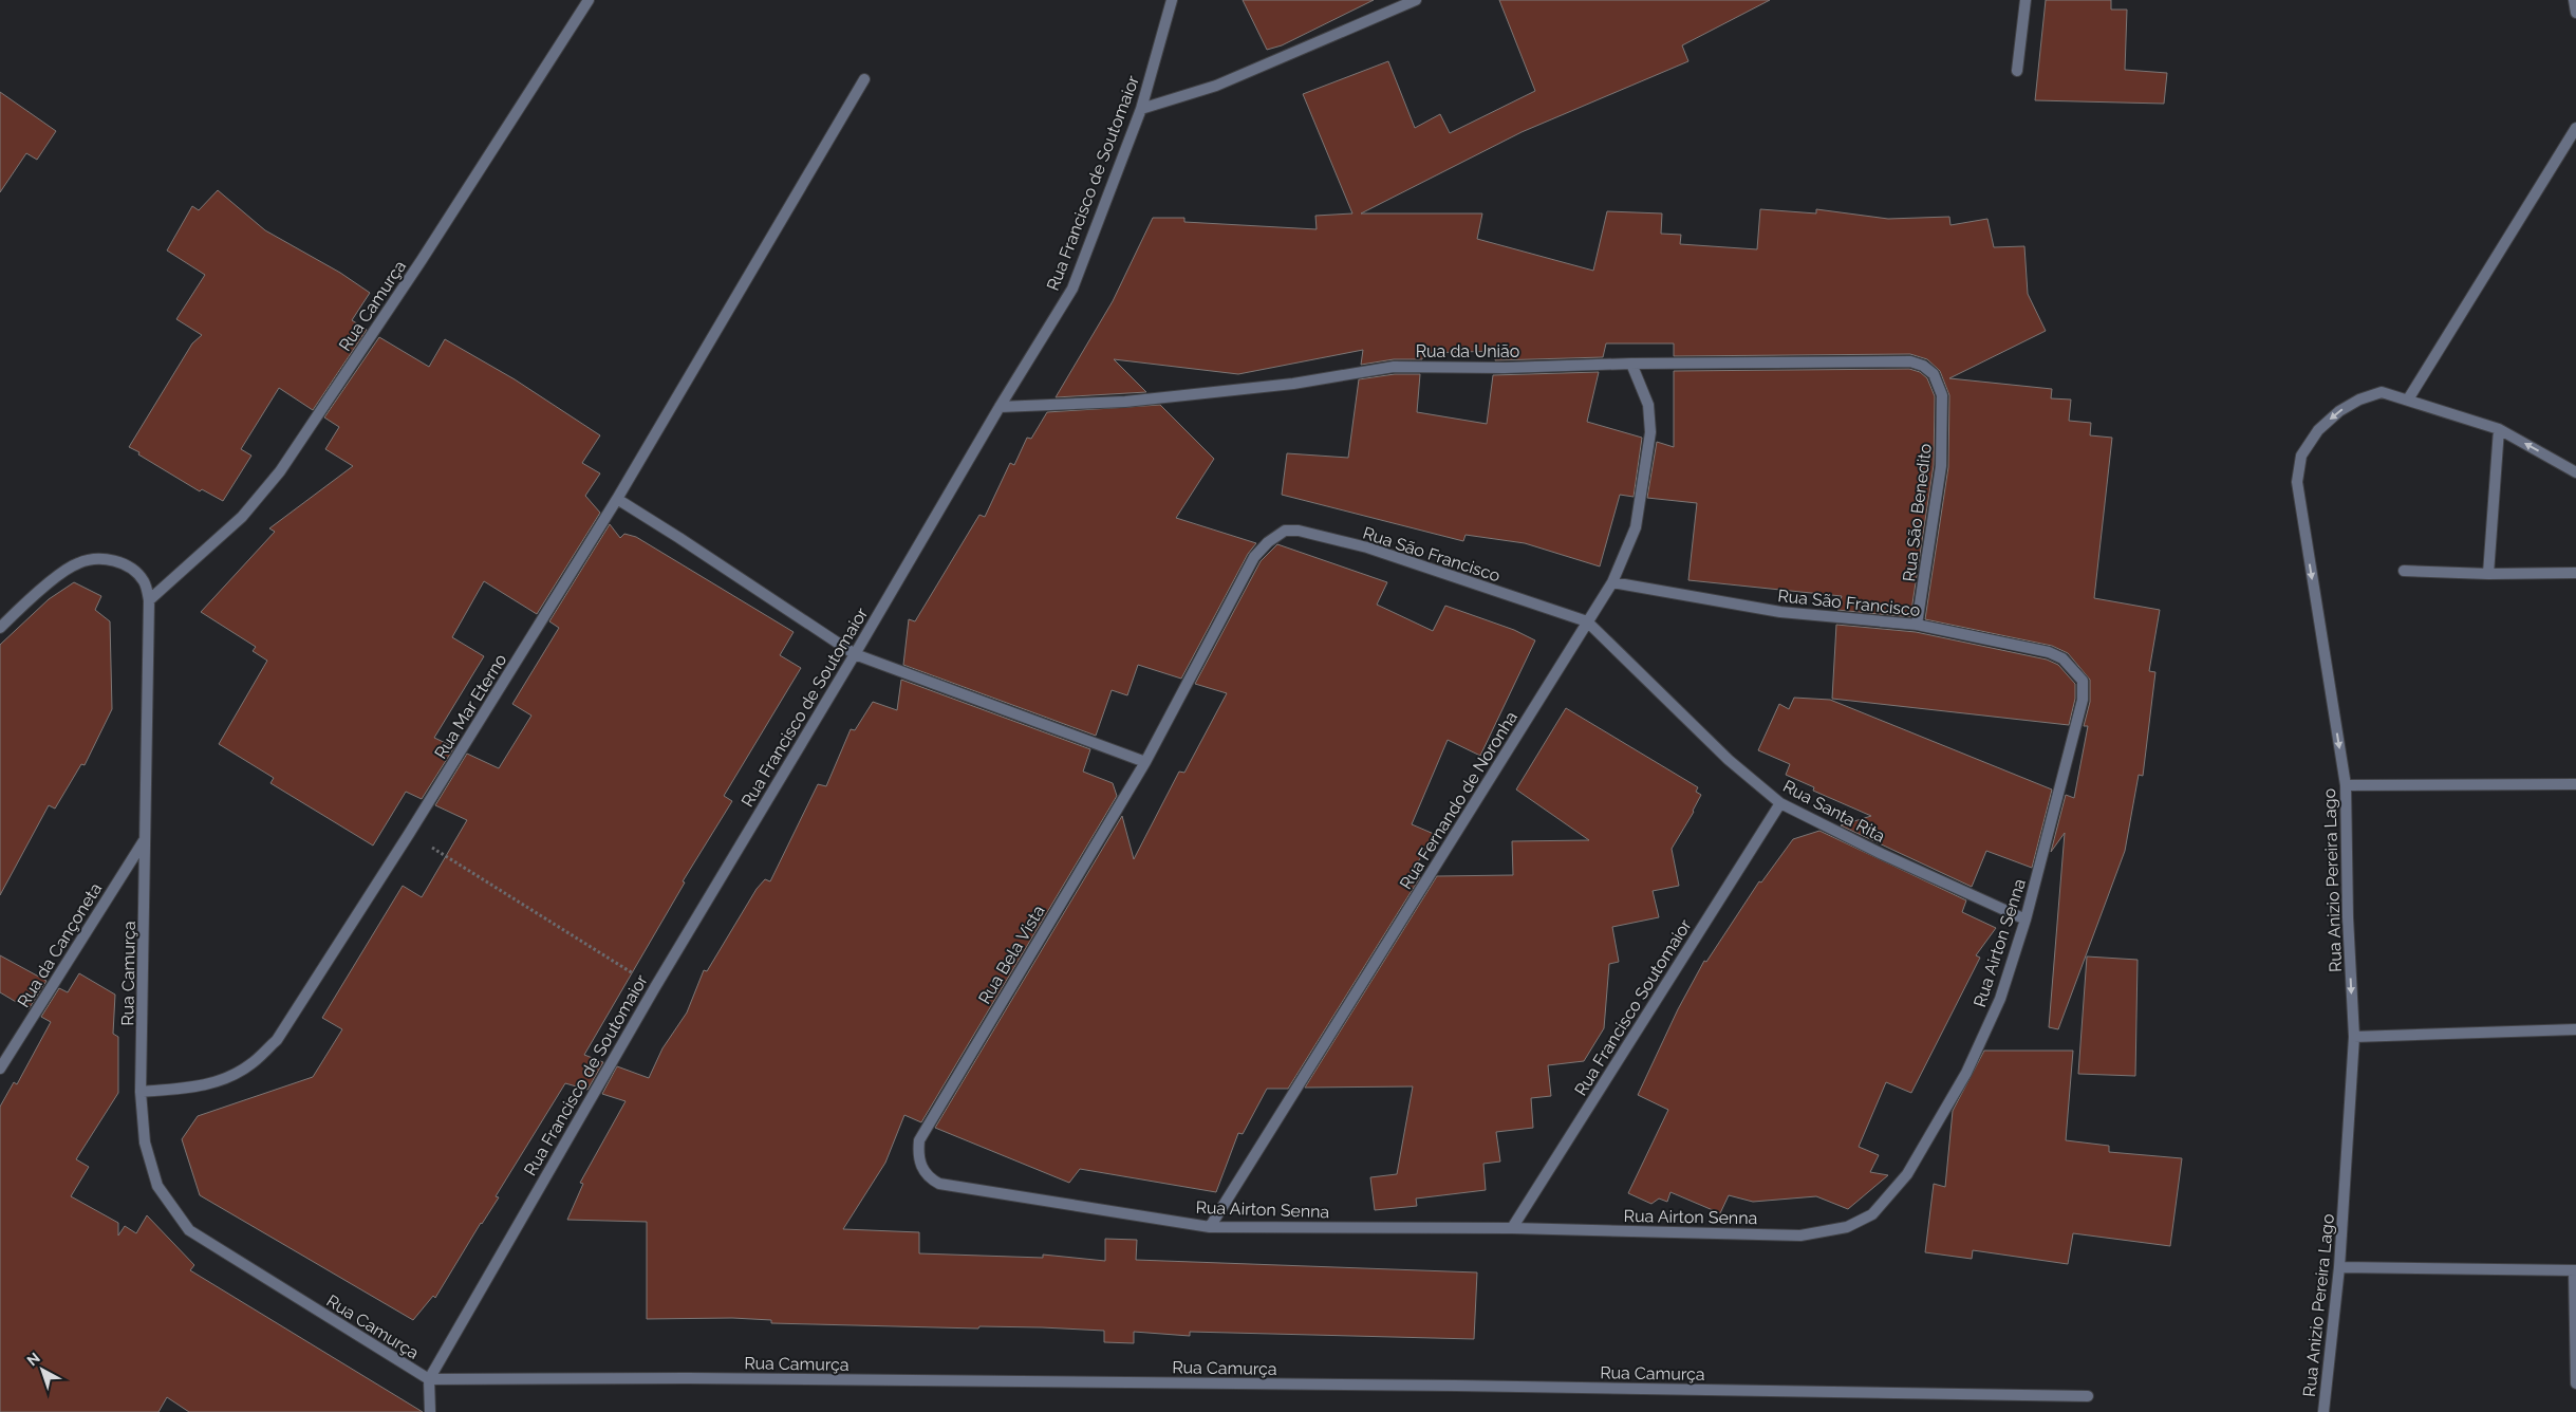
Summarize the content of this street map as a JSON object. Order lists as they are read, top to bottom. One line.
{"streets":{"street":["Rua Francisco de Soutomaior","Rua Camurça","Rua da União","Rua São Benedito","Rua São Francisco","Rua Mar Eterno","Rua Fernando de Noronha","Rua Santa Rita","Rua Anizio Pereira Lago","Rua Airton Senna","Rua da Cançoneta","Rua Bela Vista","Rua Francisco Soutomaior"]},"crossings":[["Rua Francisco de Soutomaior","Rua Camurça"],["Rua Francisco de Soutomaior","Rua da União"],["Rua Camurça","Rua Mar Eterno"],["Rua Camurça","Rua da Cançoneta"],["Rua da União","Rua São Benedito"],["Rua da União","Rua Fernando de Noronha"],["Rua São Benedito","Rua São Francisco"],["Rua São Francisco","Rua Fernando de Noronha"],["Rua São Francisco","Rua Santa Rita"],["Rua São Francisco","Rua Airton Senna"],["Rua São Francisco","Rua Bela Vista"],["Rua Fernando de Noronha","Rua Santa Rita"],["Rua Fernando de Noronha","Rua Airton Senna"],["Rua Santa Rita","Rua Airton Senna"],["Rua Santa Rita","Rua Francisco Soutomaior"],["Rua Airton Senna","Rua Bela Vista"],["Rua Airton Senna","Rua Francisco Soutomaior"]],"one_way":["Rua Anizio Pereira Lago"],"north":"top left"}
